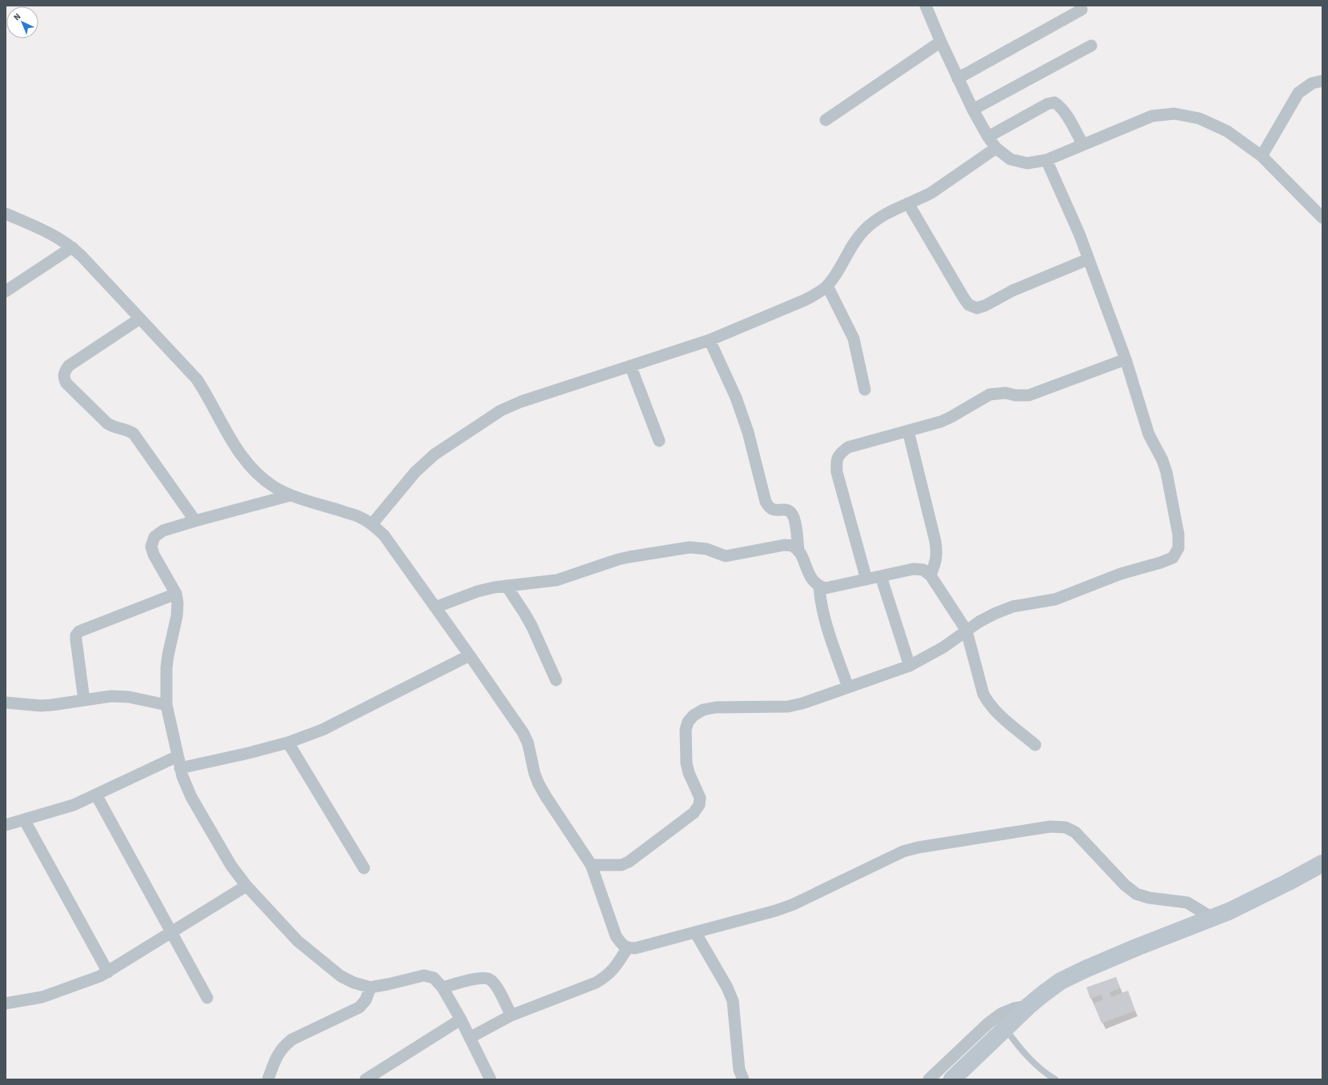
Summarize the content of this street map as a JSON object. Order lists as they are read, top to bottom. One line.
{"north":"top left"}
